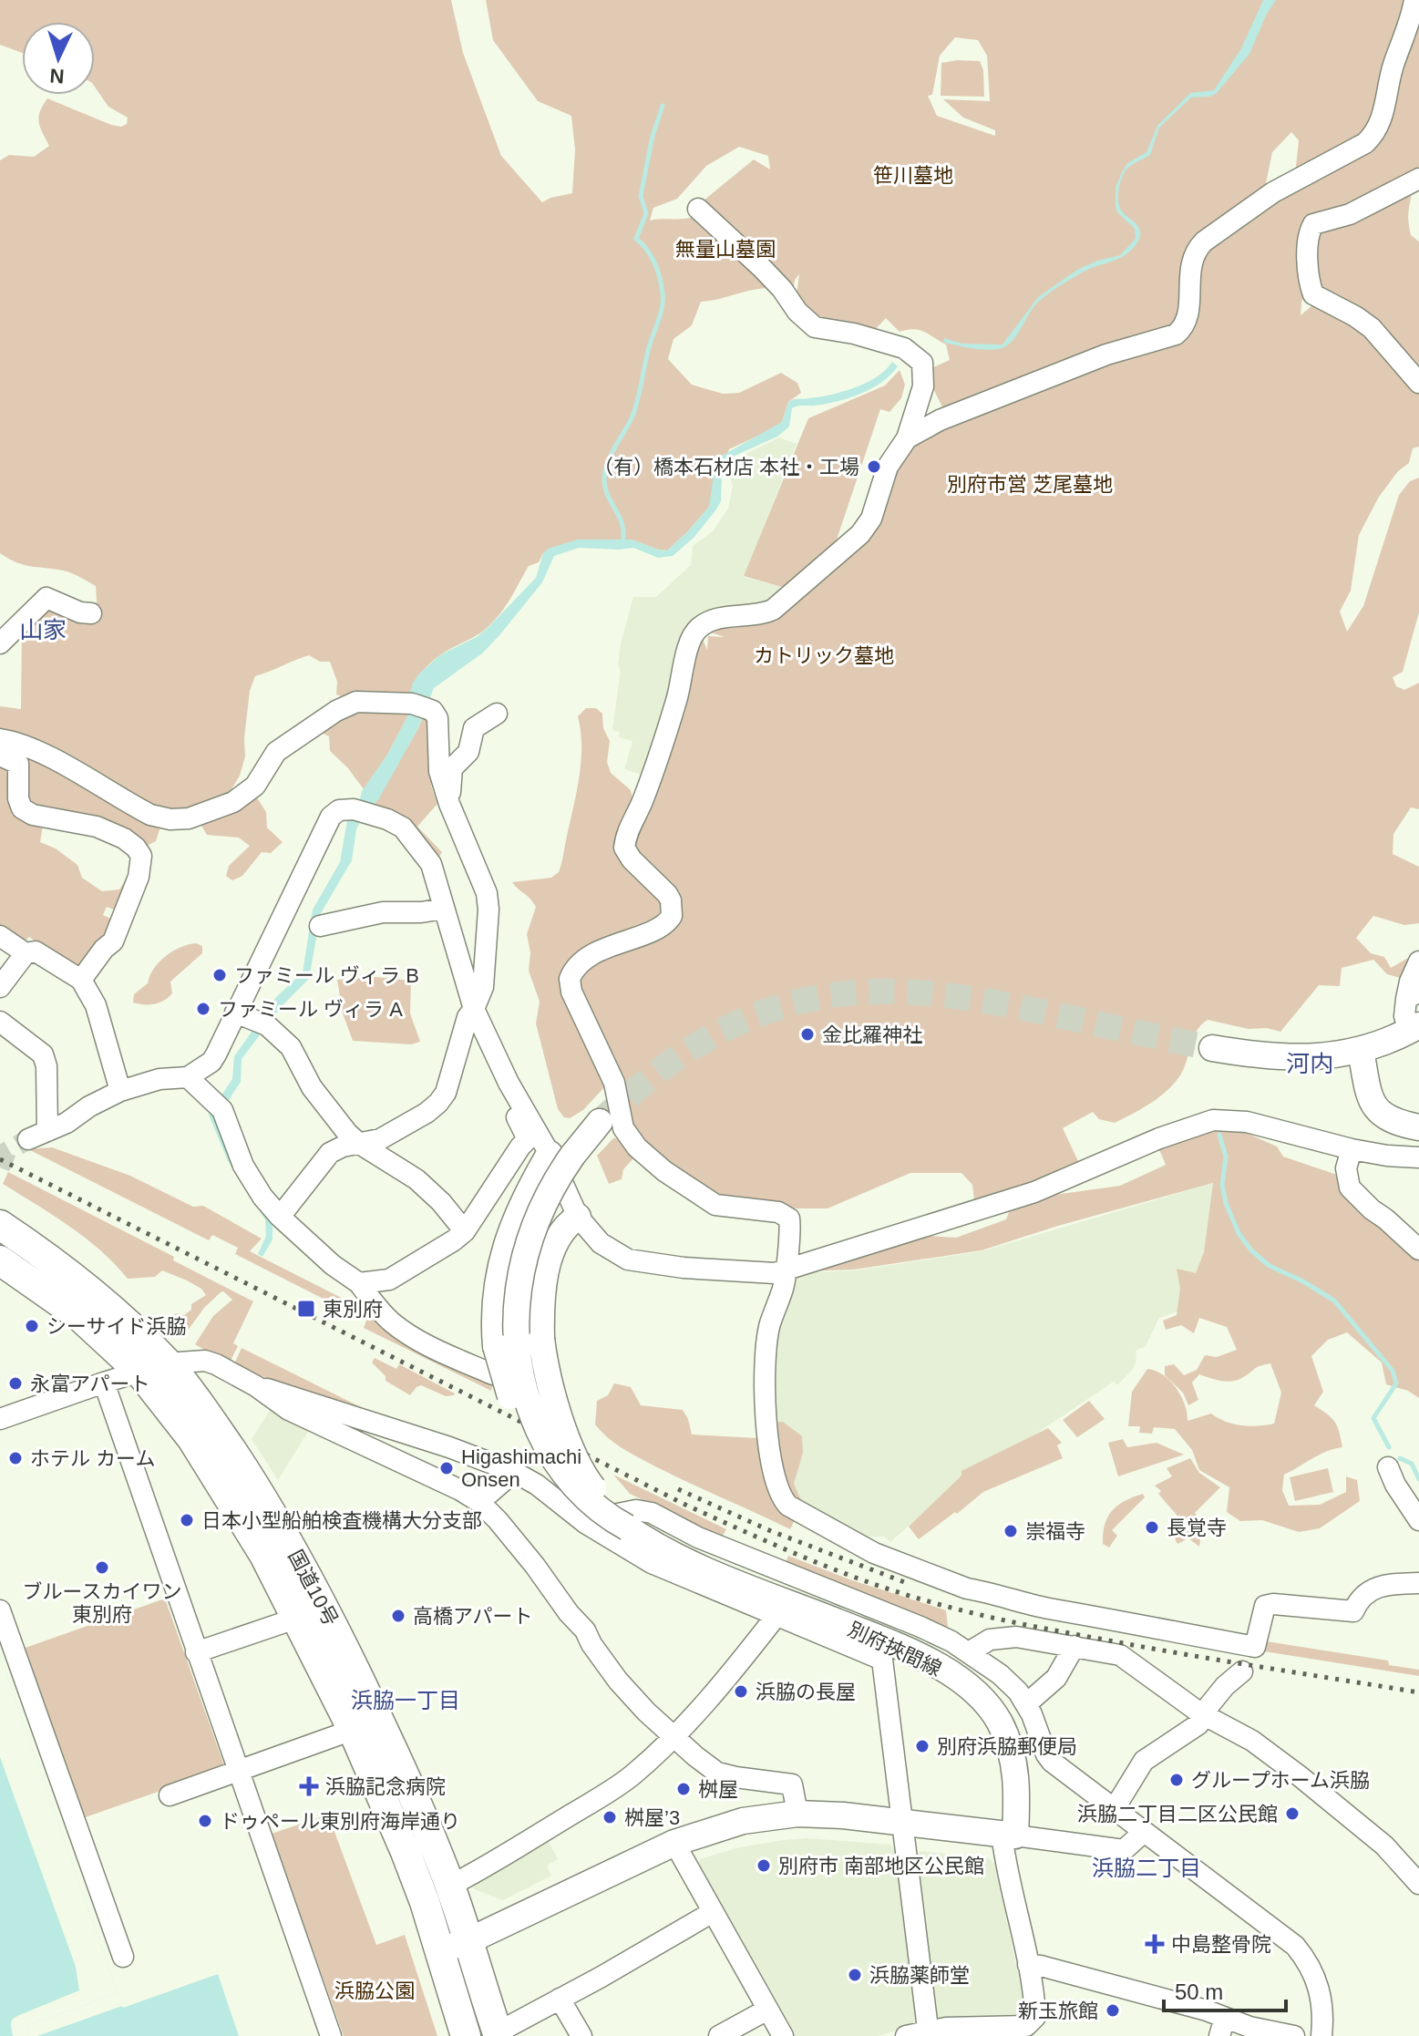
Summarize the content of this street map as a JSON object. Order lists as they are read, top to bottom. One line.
{"streets":{"highway":["国道10号"],"main road":["別府挾間線"]},"districts":["山家","河内","浜脇一丁目","浜脇二丁目"],"parks":["笹川墓地","無量山墓園","別府市営 芝尾墓地","カトリック墓地","浜脇公園"],"places":{"other":["（有）橋本石材店 本社・工場","ファミール ヴィラ B","ファミール ヴィラ A","金比羅神社","シーサイド浜脇","永富アパート","ホテル カーム","Higashimachi Onsen","日本小型船舶検査機構大分支部","長覚寺","崇福寺","ブルースカイワン 東別府","高橋アパート","浜脇の長屋","別府浜脇郵便局","グループホーム浜脇","桝屋","浜脇二丁目二区公民館","桝屋’3","ドゥペール東別府海岸通り","別府市 南部地区公民館","浜脇薬師堂","新玉旅館"],"transit":["東別府"],"health":["浜脇記念病院","中島整骨院"]},"scale_bar":"50 m","north":"bottom"}
